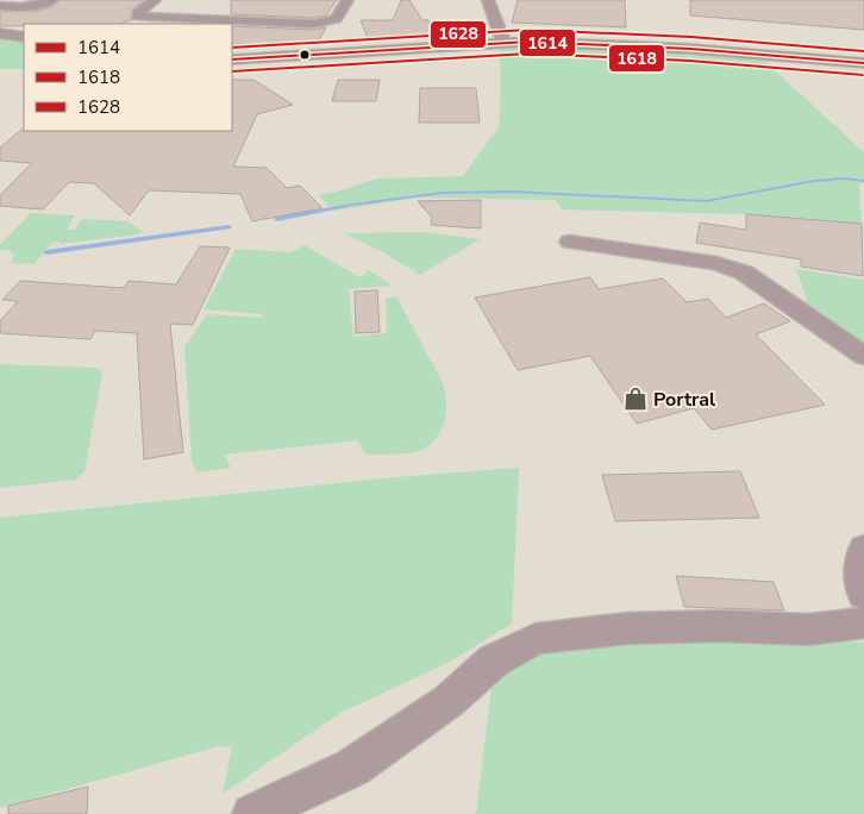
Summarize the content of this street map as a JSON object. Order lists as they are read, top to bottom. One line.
{"places":{"shop":["Portral"]},"lines":["transit line 1628","transit line 1614","transit line 1618"],"legend":["1614","1618","1628"]}
